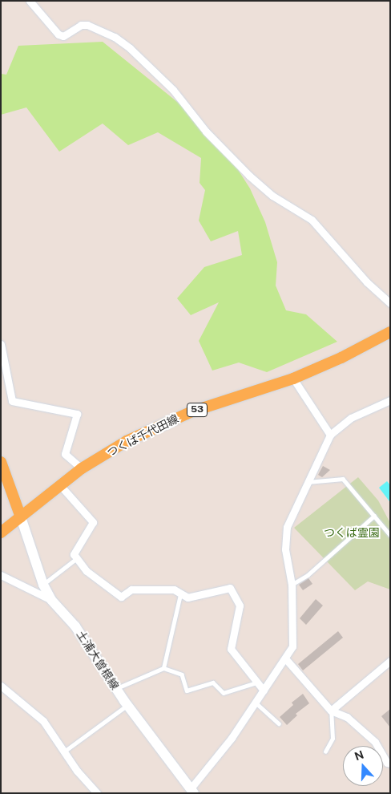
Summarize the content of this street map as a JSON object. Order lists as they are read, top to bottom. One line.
{"streets":{"main road":["53","つくば千代田線","土浦大曽根線"]},"crossings":[["つくば千代田線","土浦大曽根線"]],"parks":["つくば霊園"],"north":"top"}
